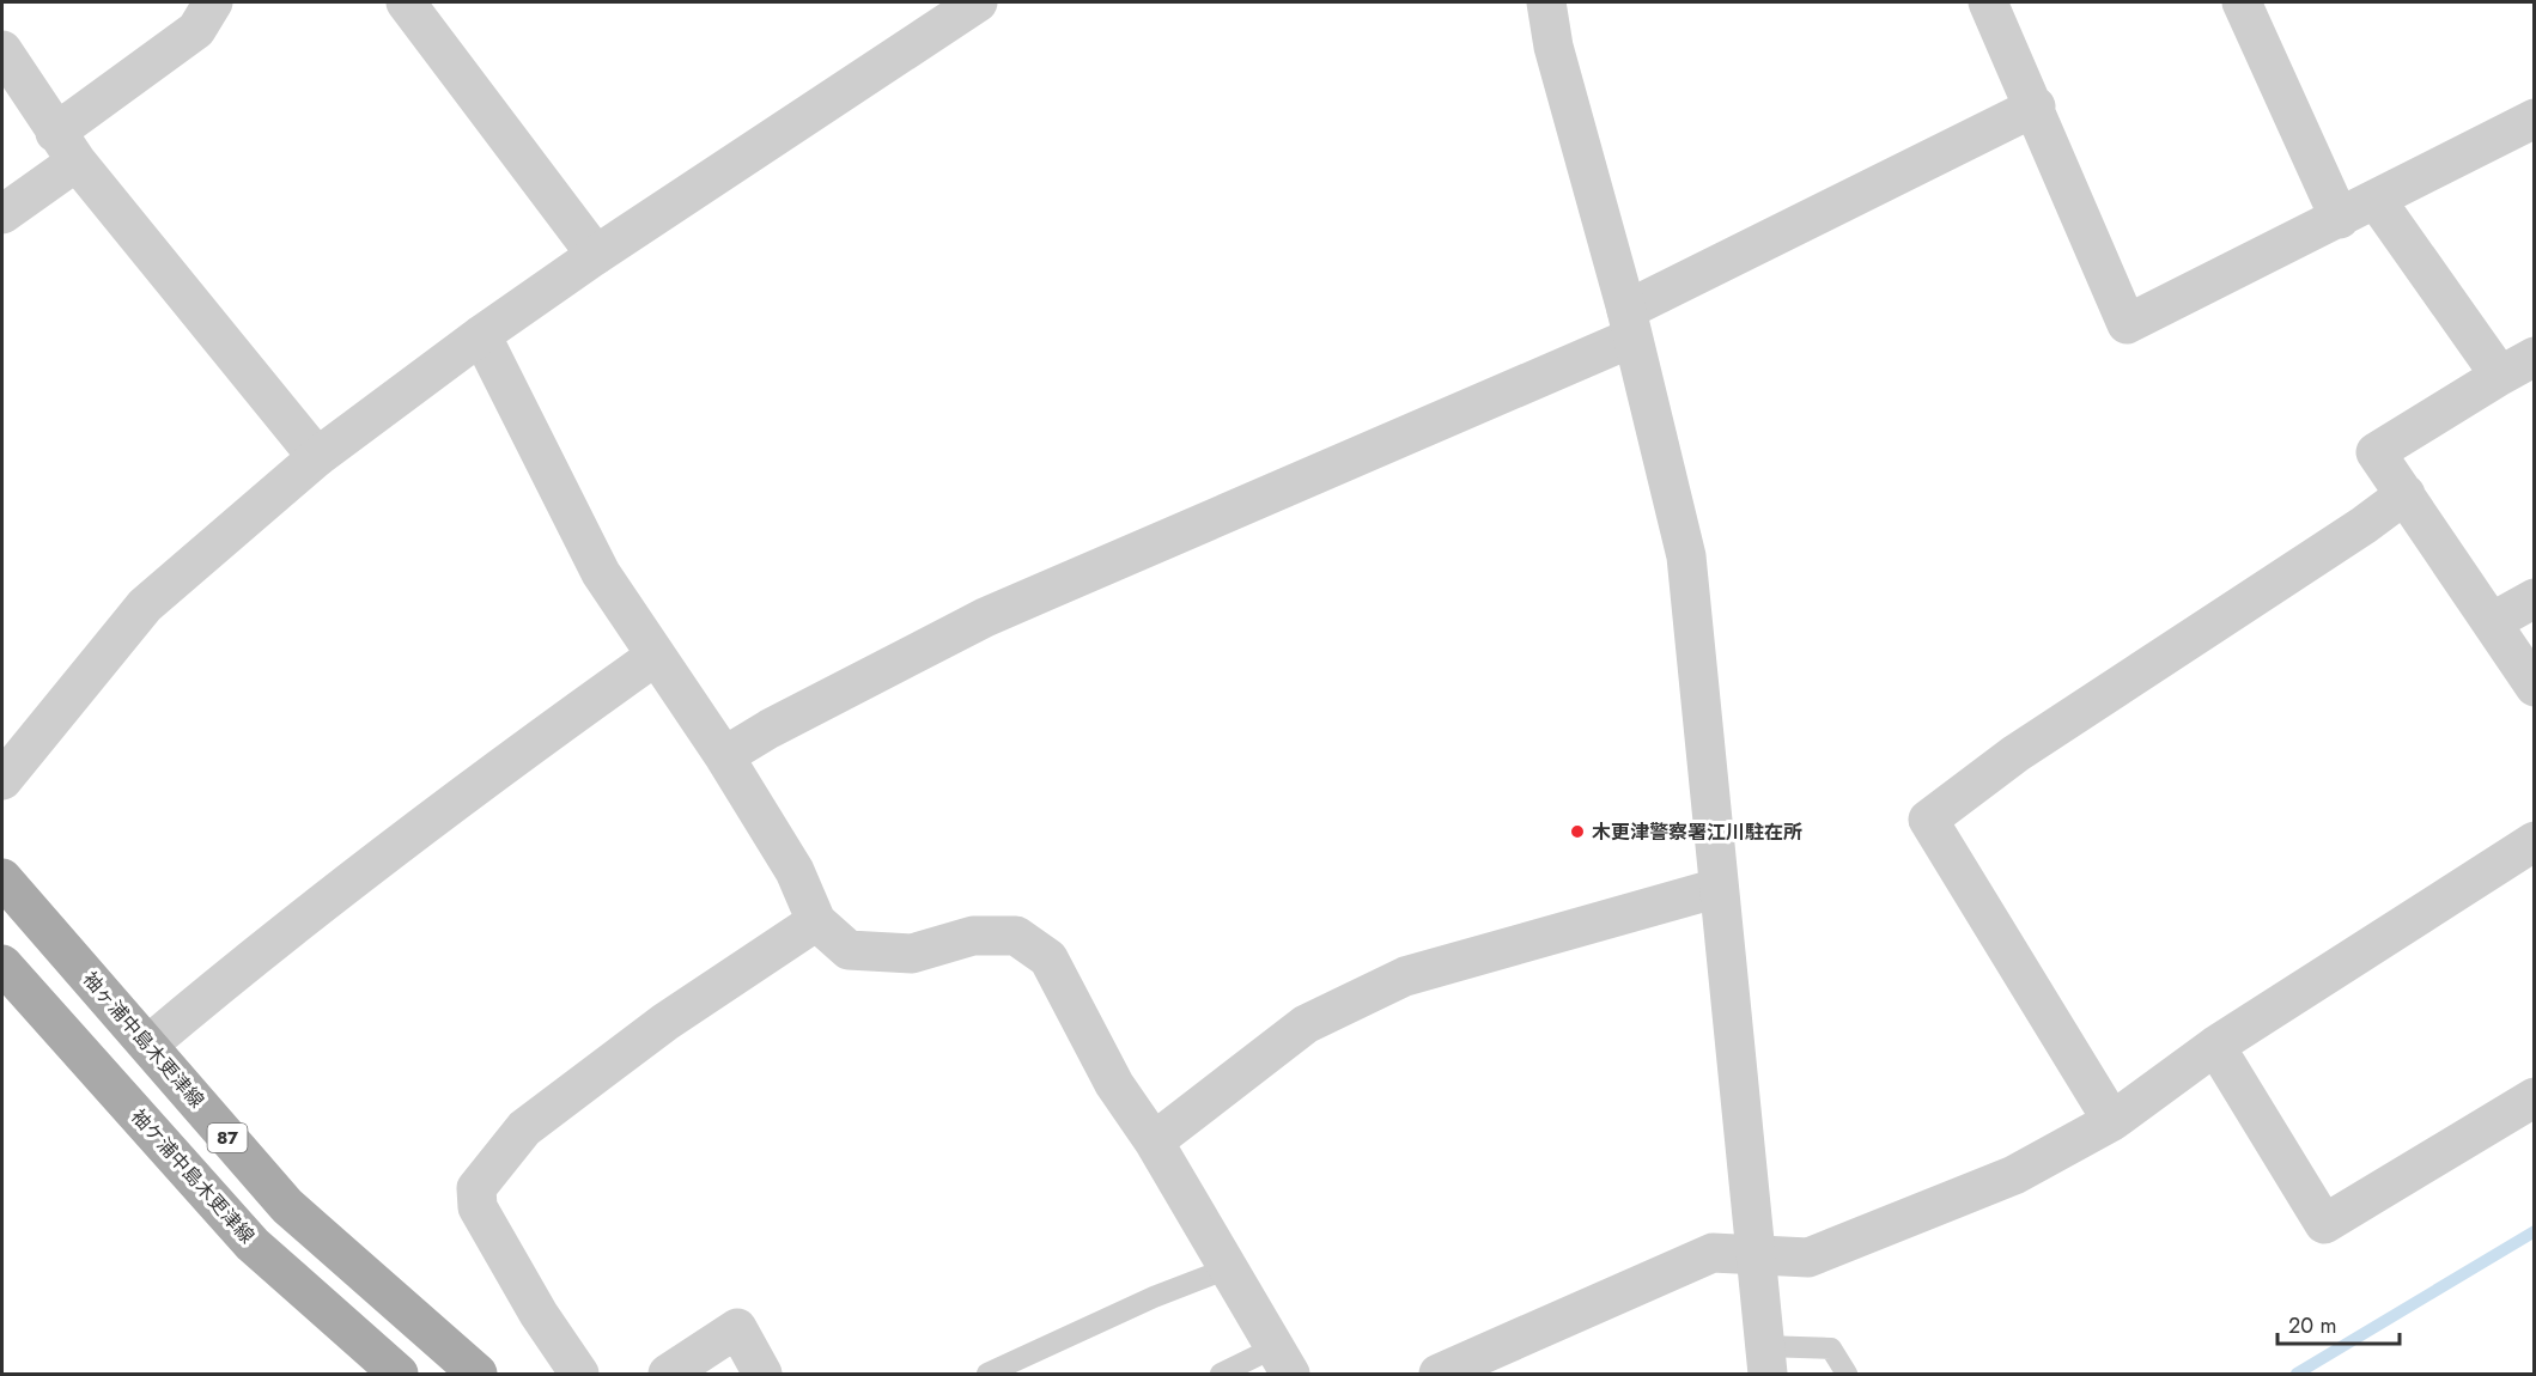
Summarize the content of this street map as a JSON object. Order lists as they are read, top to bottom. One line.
{"streets":{"main road":["袖ヶ浦中島木更津線","87","袖ケ浦中島木更津線"]},"places":["木更津警察署江川駐在所"],"scale_bar":"20 m"}
